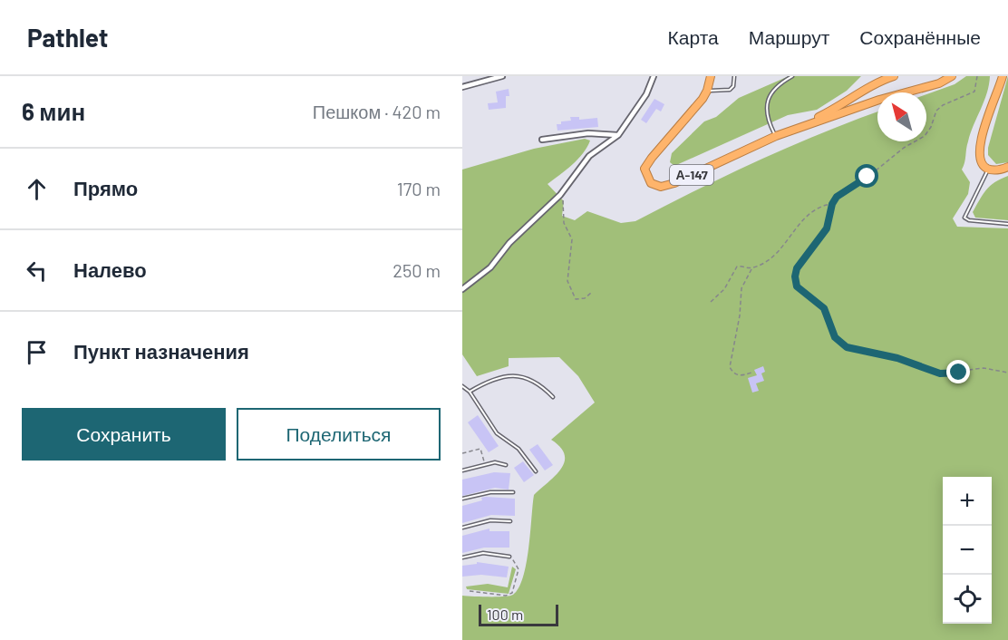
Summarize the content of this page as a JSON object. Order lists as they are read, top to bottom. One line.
{"streets":{"highway":["А-147"]},"scale_bar":"100 m","north":"top left","page":{"header":"Pathlet","nav":["Карта","Маршрут","Сохранённые"],"heading":["6 мин","Пешком · 420 m"],"list":[["Прямо","170 m"],["Налево","250 m"],"Пункт назначения"],"buttons":["Сохранить","Поделиться"],"map_buttons":["+","−"],"scale":"100 m"}}
